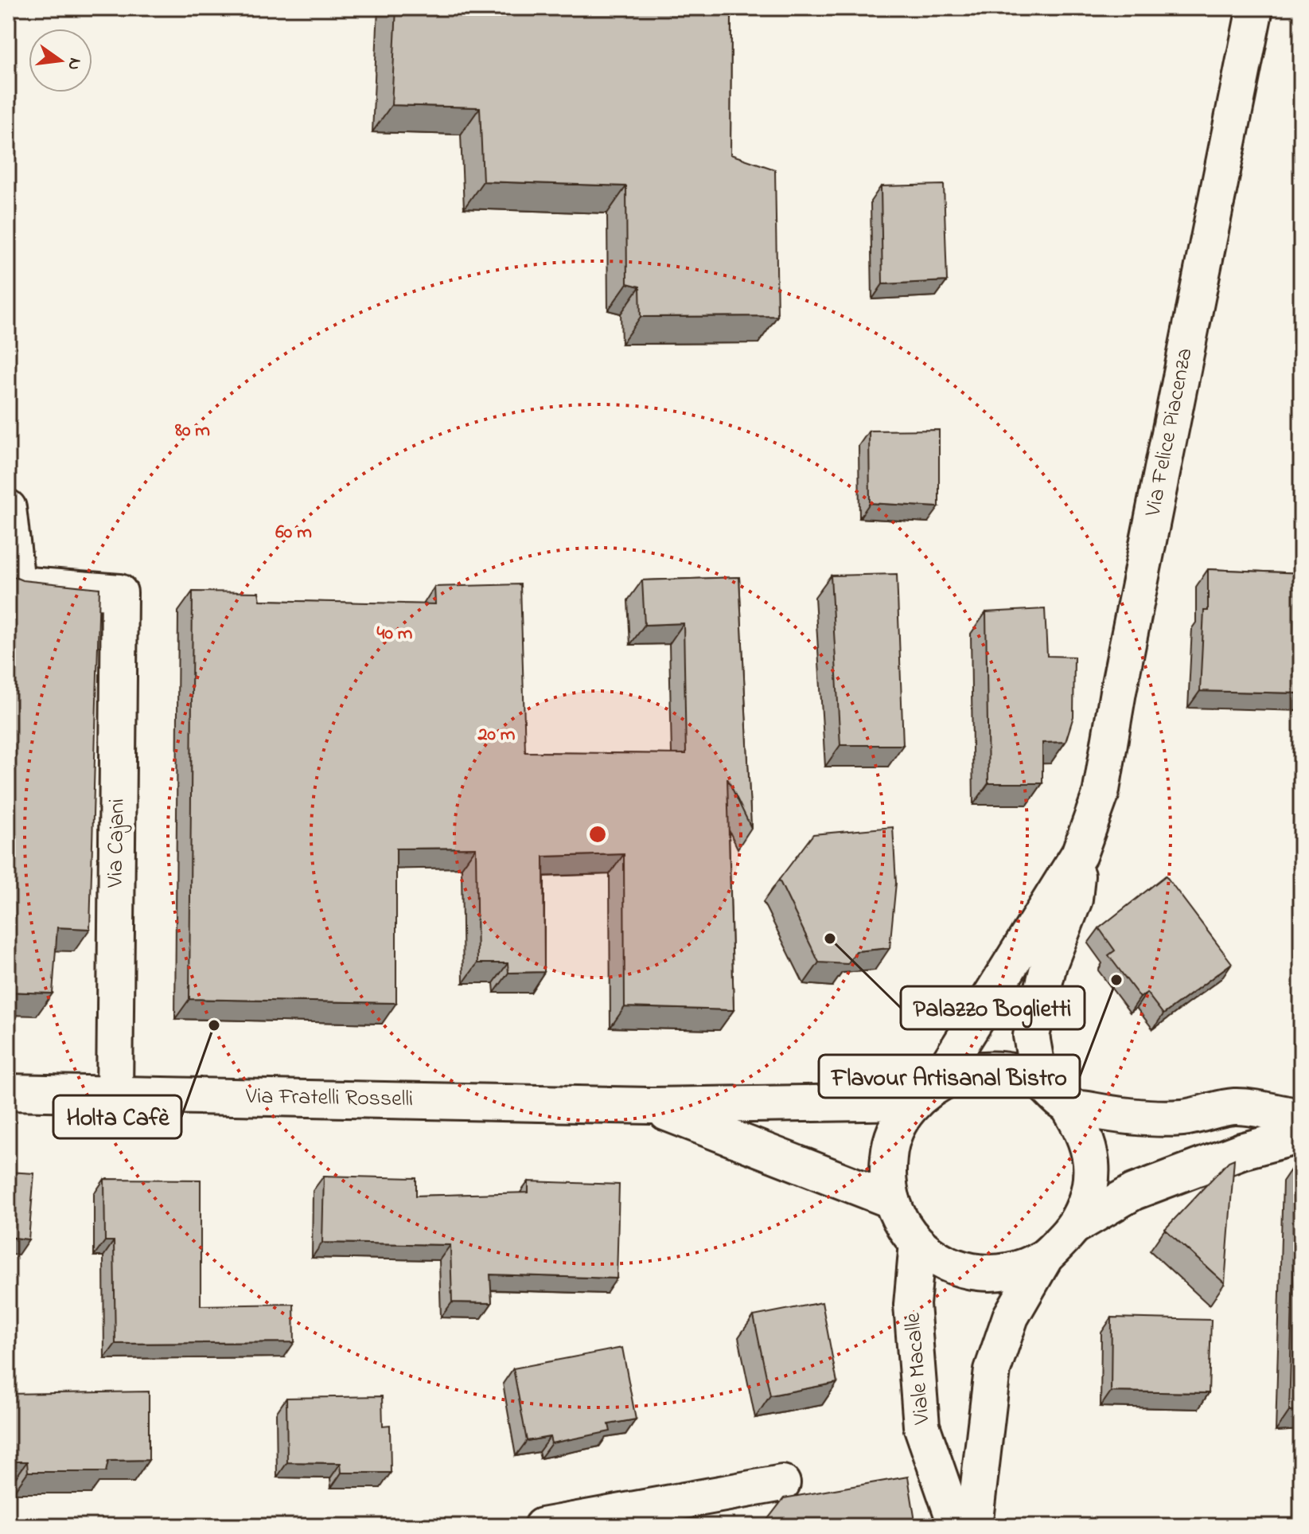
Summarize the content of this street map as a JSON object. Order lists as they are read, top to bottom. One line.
{"streets":{"street":["Via Felice Piacenza","Via Cajani","Via Fratelli Rosselli","Viale Macallè"]},"crossings":[["Via Felice Piacenza","Via Fratelli Rosselli"],["Via Felice Piacenza","Viale Macallè"],["Via Cajani","Via Fratelli Rosselli"],["Via Fratelli Rosselli","Viale Macallè"]],"places":["Palazzo Boglietti","Flavour Artisanal Bistro","Holta Cafè"],"north":"right","rings":["80 m","60 m","40 m","20 m"]}
